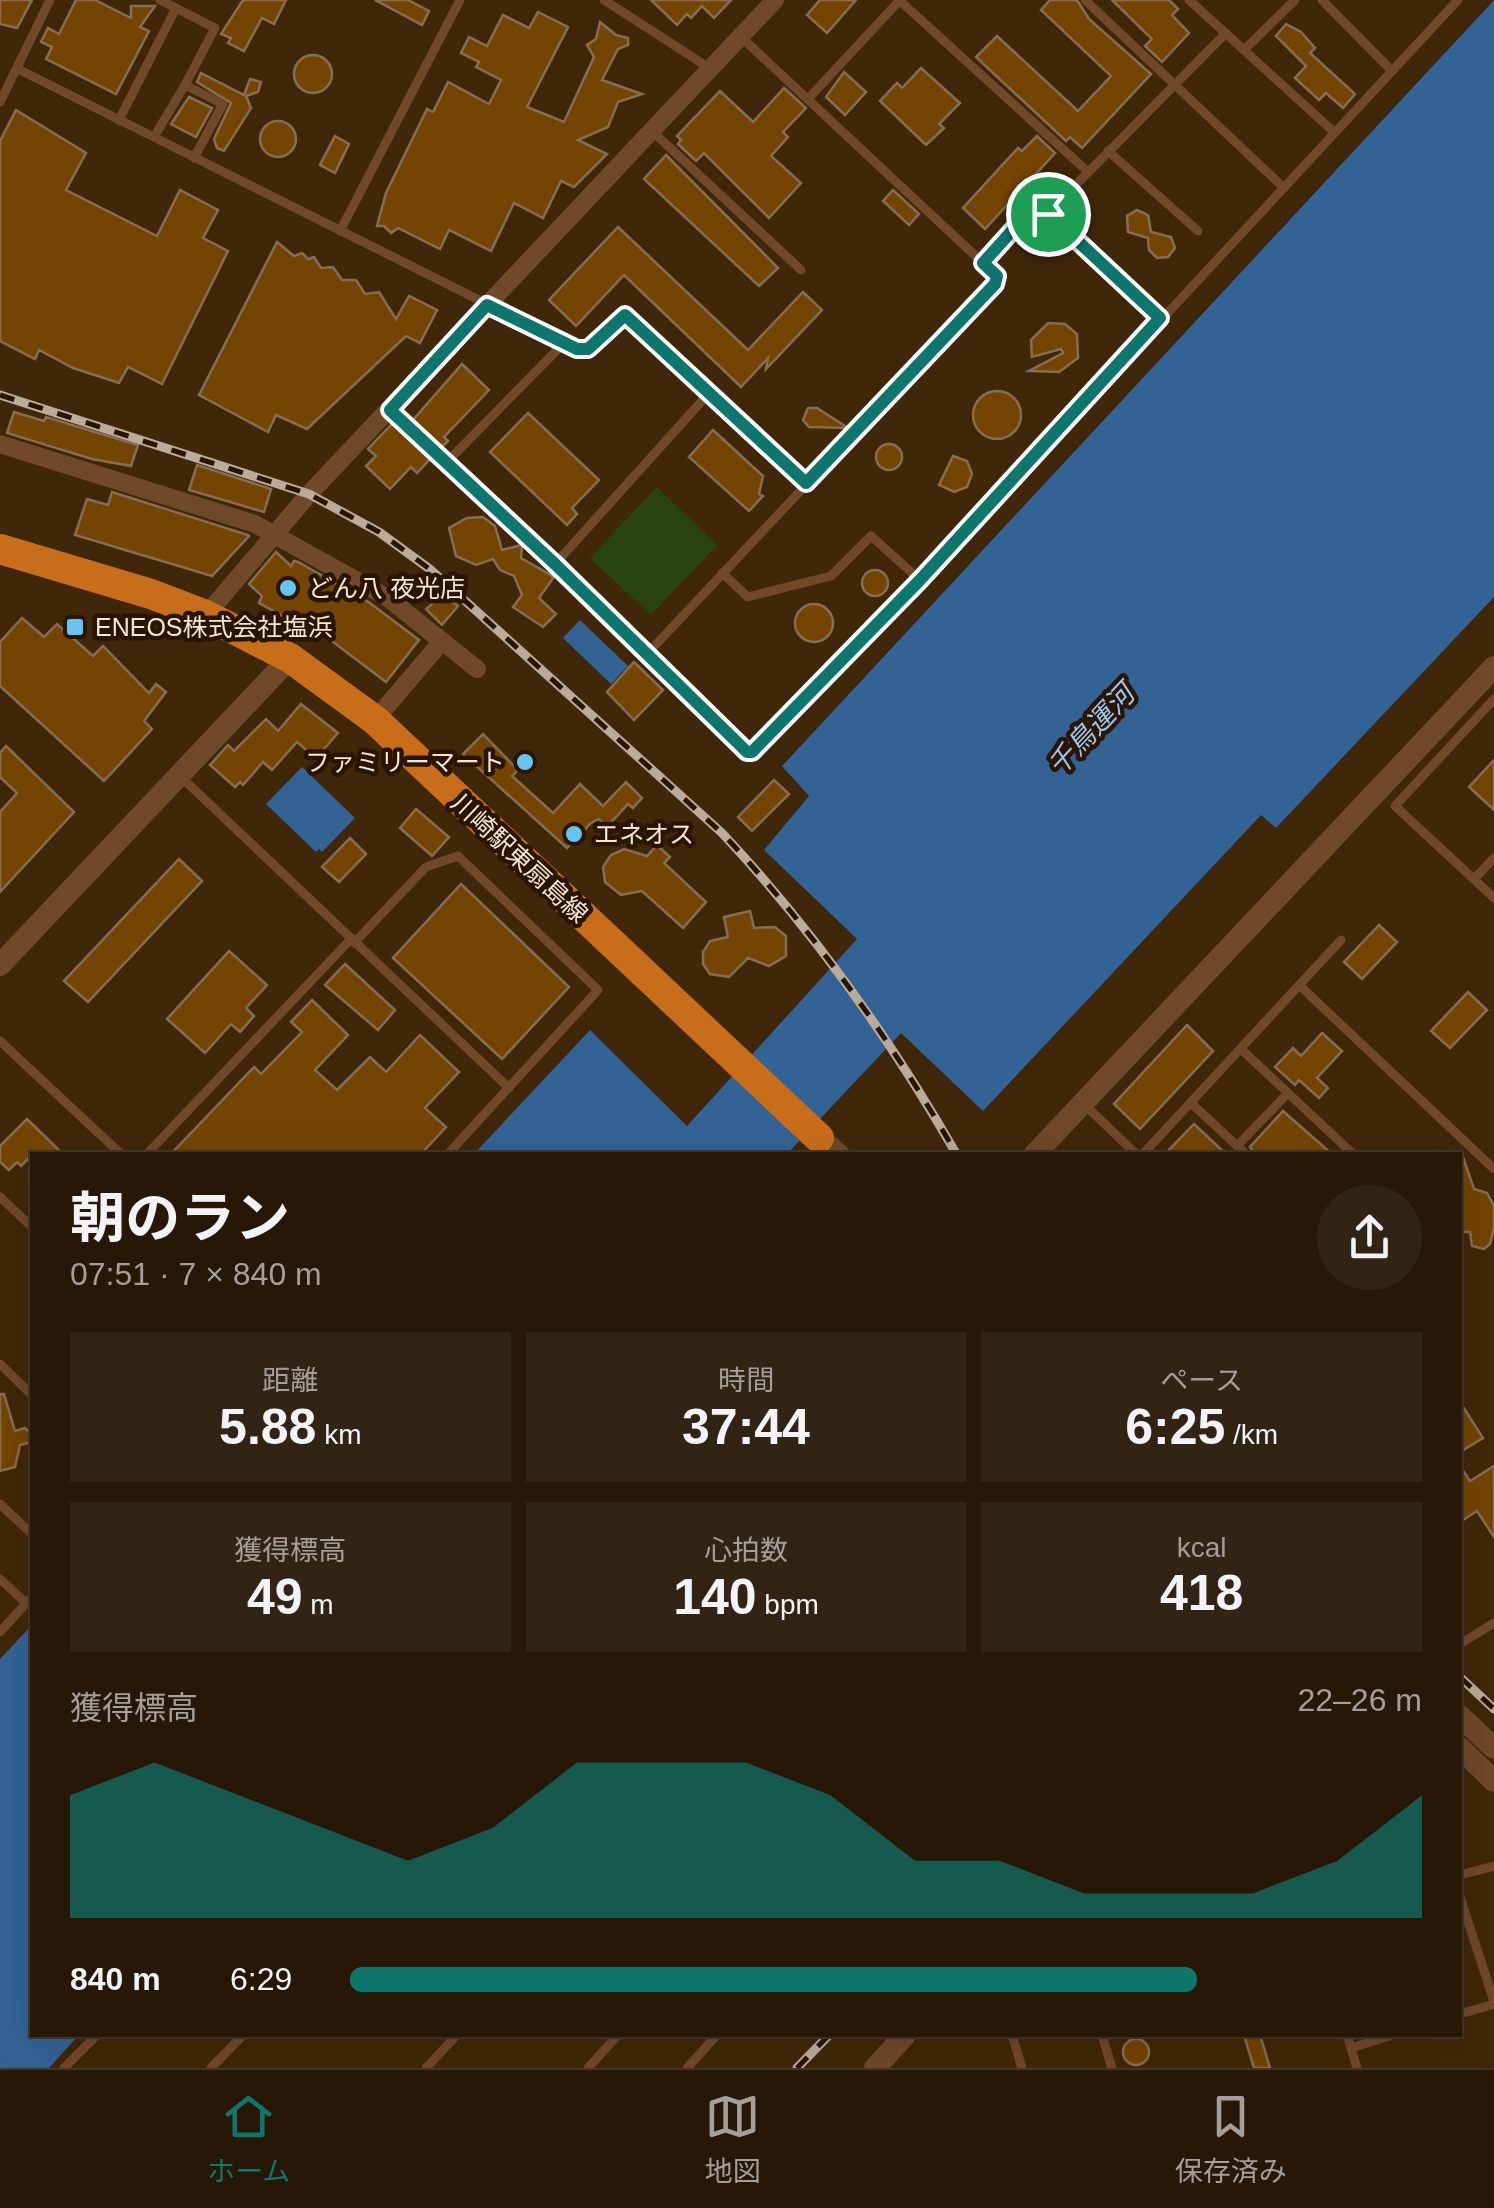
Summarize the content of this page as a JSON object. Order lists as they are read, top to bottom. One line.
{"streets":{"highway":["川崎駅東扇島線"]},"water":["千鳥運河"],"places":{"other":["どん八 夜光店","ファミリーマート","エネオス"],"transit":["ENEOS株式会社塩浜"]},"page":{"heading":["朝のラン","07:51 · 7 × 840 m"],"stats":[["距離","5.88 km"],["時間","37:44"],["ペース","6:25 /km"],["獲得標高","49 m"],["心拍数","140 bpm"],["kcal","418"]],"chart":["獲得標高","22–26 m"],"list":[{"name":"840 m","note":"6:29"}],"tabs":["ホーム","地図","保存済み"]}}
